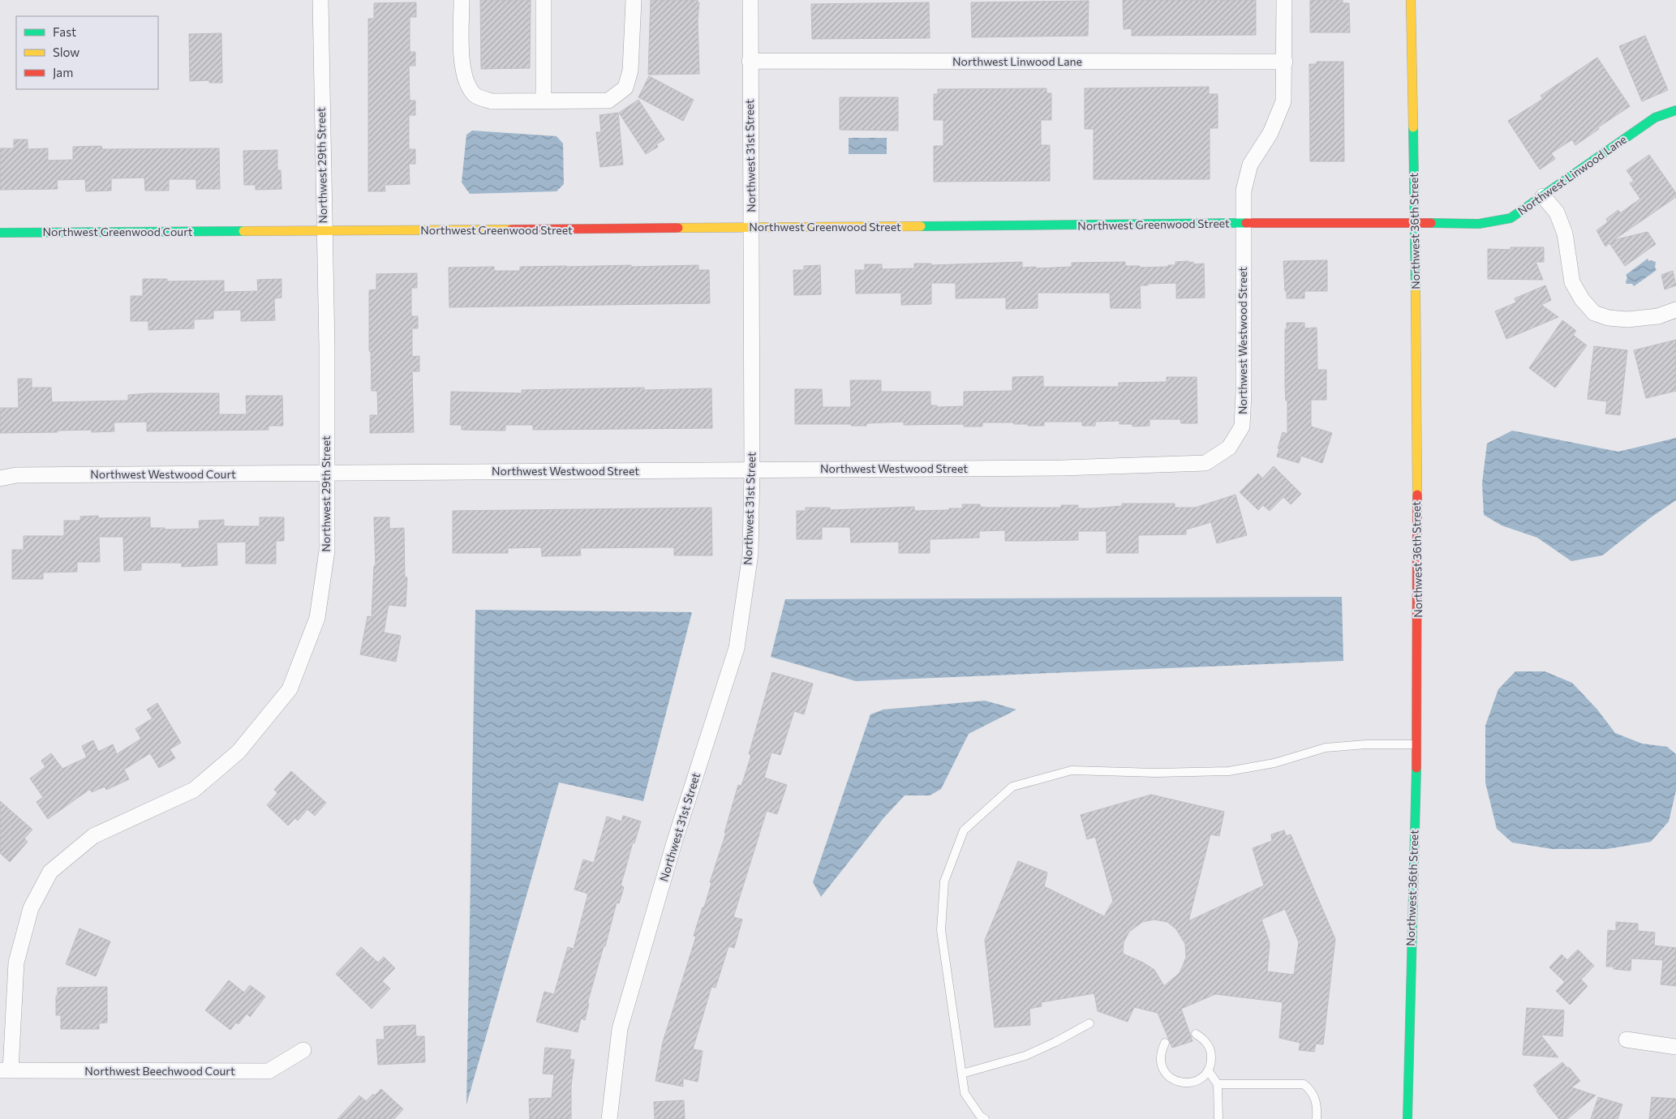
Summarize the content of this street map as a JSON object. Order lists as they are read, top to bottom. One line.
{"streets":{"street":["Northwest Linwood Lane","Northwest 31st Street","Northwest 29th Street","Northwest Greenwood Street","Northwest 36th Street","Northwest Greenwood Court","Northwest Westwood Street","Northwest Westwood Court","Northwest Beechwood Court"]},"crossings":[["Northwest Linwood Lane","Northwest 31st Street"],["Northwest Linwood Lane","Northwest Greenwood Street"],["Northwest Linwood Lane","Northwest 36th Street"],["Northwest Linwood Lane","Northwest Westwood Street"],["Northwest 31st Street","Northwest Greenwood Street"],["Northwest 31st Street","Northwest Westwood Street"],["Northwest 29th Street","Northwest Greenwood Street"],["Northwest 29th Street","Northwest Westwood Street"],["Northwest 29th Street","Northwest Westwood Court"],["Northwest 29th Street","Northwest Beechwood Court"],["Northwest Greenwood Street","Northwest 36th Street"],["Northwest Greenwood Street","Northwest Greenwood Court"],["Northwest Greenwood Street","Northwest Westwood Street"],["Northwest Westwood Street","Northwest Westwood Court"]],"legend":["Fast","Slow","Jam"]}
